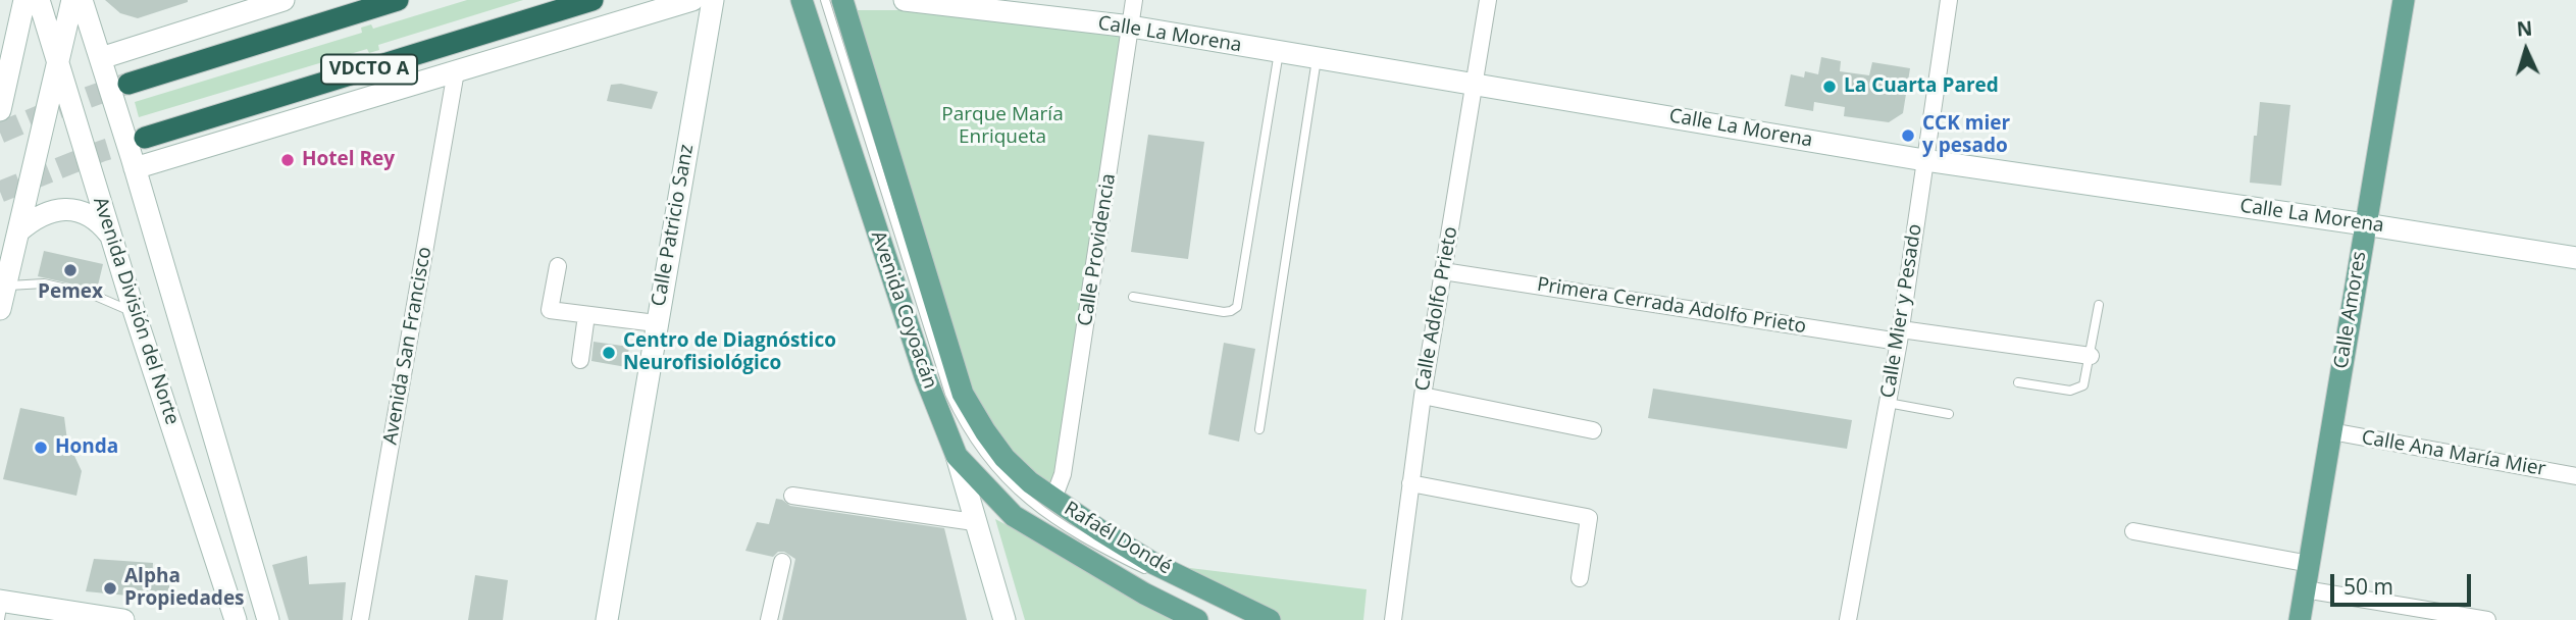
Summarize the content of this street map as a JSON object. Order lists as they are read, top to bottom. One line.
{"streets":{"highway":["VDCTO A"],"main road":["Avenida Coyoacán","Calle Amores","Rafaél Dondé"],"street":["Calle La Morena","Calle Patricio Sanz","Calle Providencia","Primera Cerrada Adolfo Prieto","Calle Adolfo Prieto","Avenida División del Norte","Calle Mier y Pesado","Avenida San Francisco","Calle Ana María Mier"]},"crossings":[["Calle La Morena","Calle Providencia"],["Calle La Morena","Calle Adolfo Prieto"],["Calle La Morena","Calle Amores"],["Calle La Morena","Calle Mier y Pesado"],["Calle Providencia","Rafaél Dondé"],["Primera Cerrada Adolfo Prieto","Calle Adolfo Prieto"],["Primera Cerrada Adolfo Prieto","Calle Mier y Pesado"],["Avenida Coyoacán","Rafaél Dondé"],["Calle Amores","Calle Ana María Mier"]],"parks":["Parque María Enriqueta"],"places":["La Cuarta Pared","CCK mier y pesado","Hotel Rey","Pemex","Centro de Diagnóstico Neurofisiológico","Honda","Alpha Propiedades"],"scale_bar":"50 m","north":"top"}
